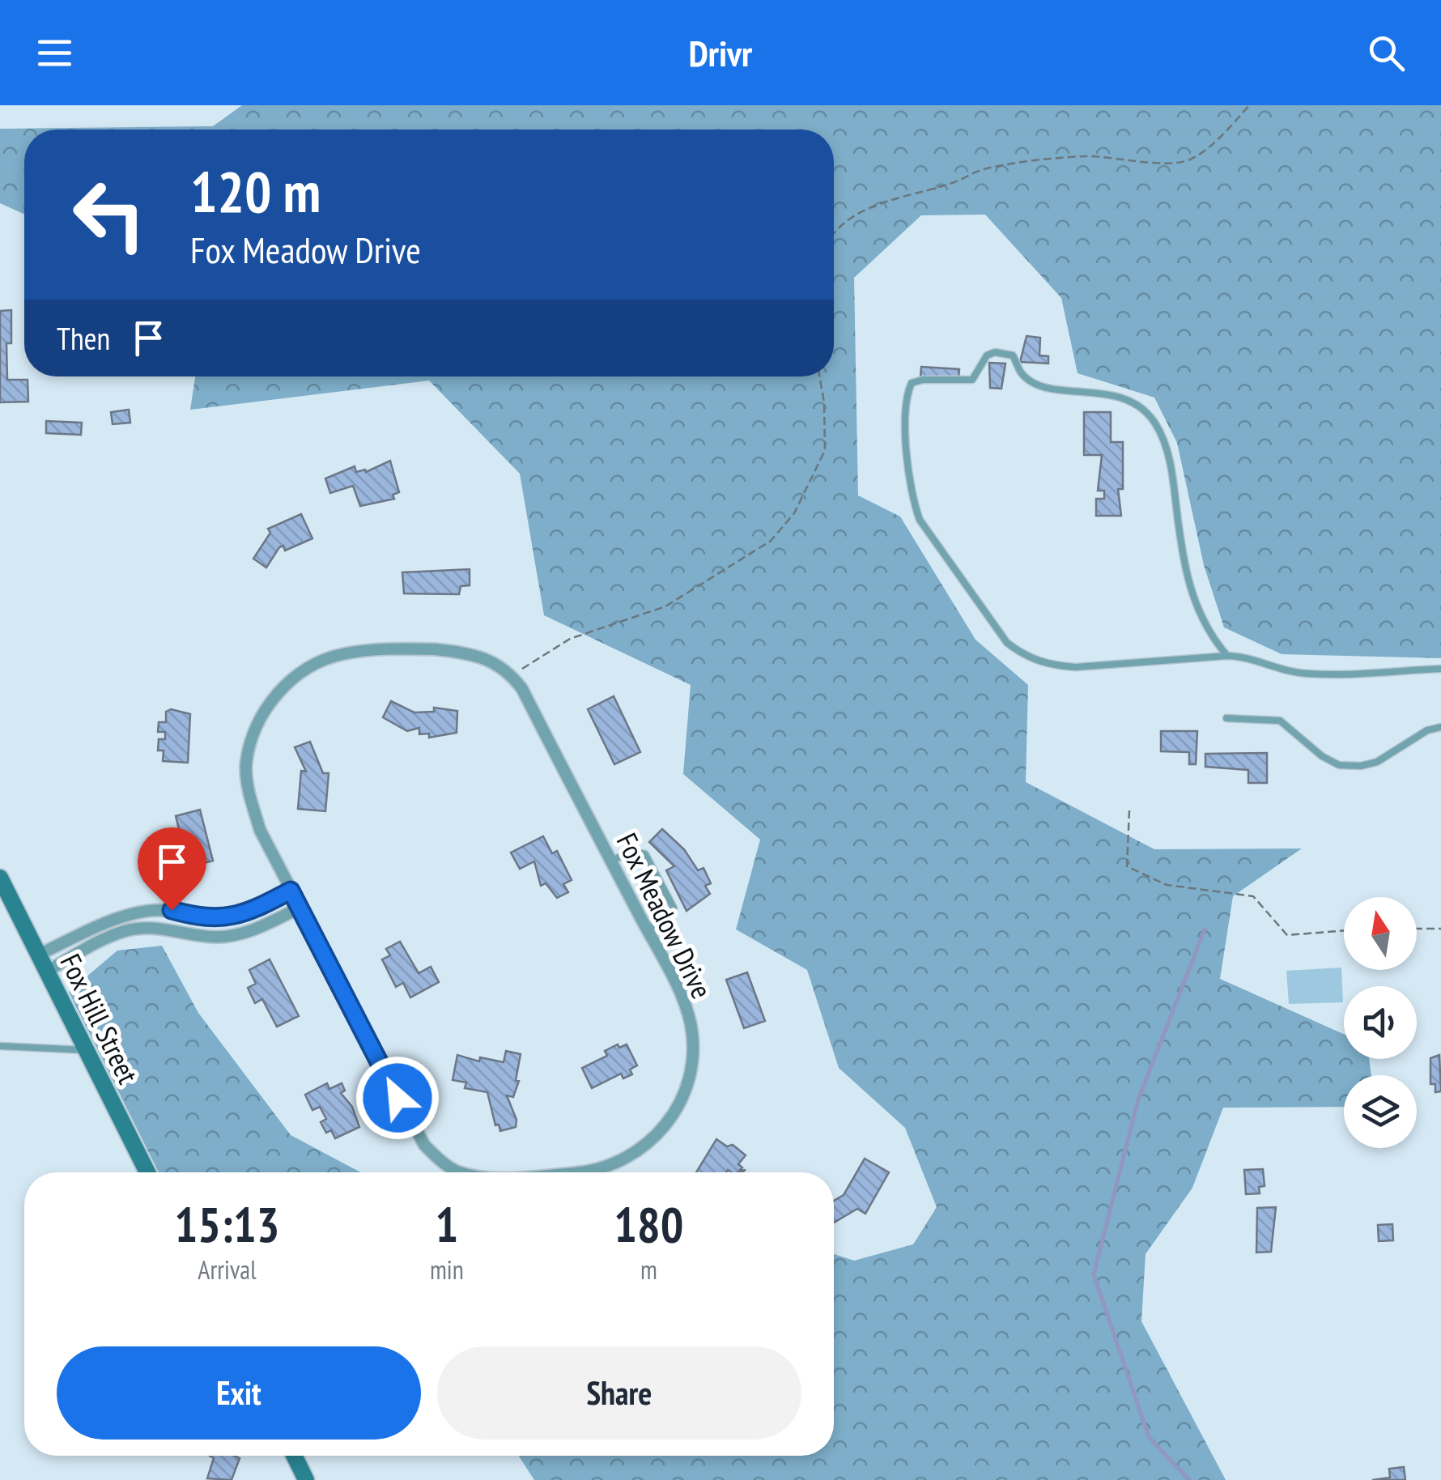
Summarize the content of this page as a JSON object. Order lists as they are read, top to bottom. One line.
{"streets":{"street":["Fox Meadow Drive","Fox Hill Street"]},"north":"top","page":{"header":"Drivr","turn":["120 m","Fox Meadow Drive"],"then":"Then","eta":["15:13","Arrival","1","min","180","m"],"buttons":["Exit","Share"]}}
